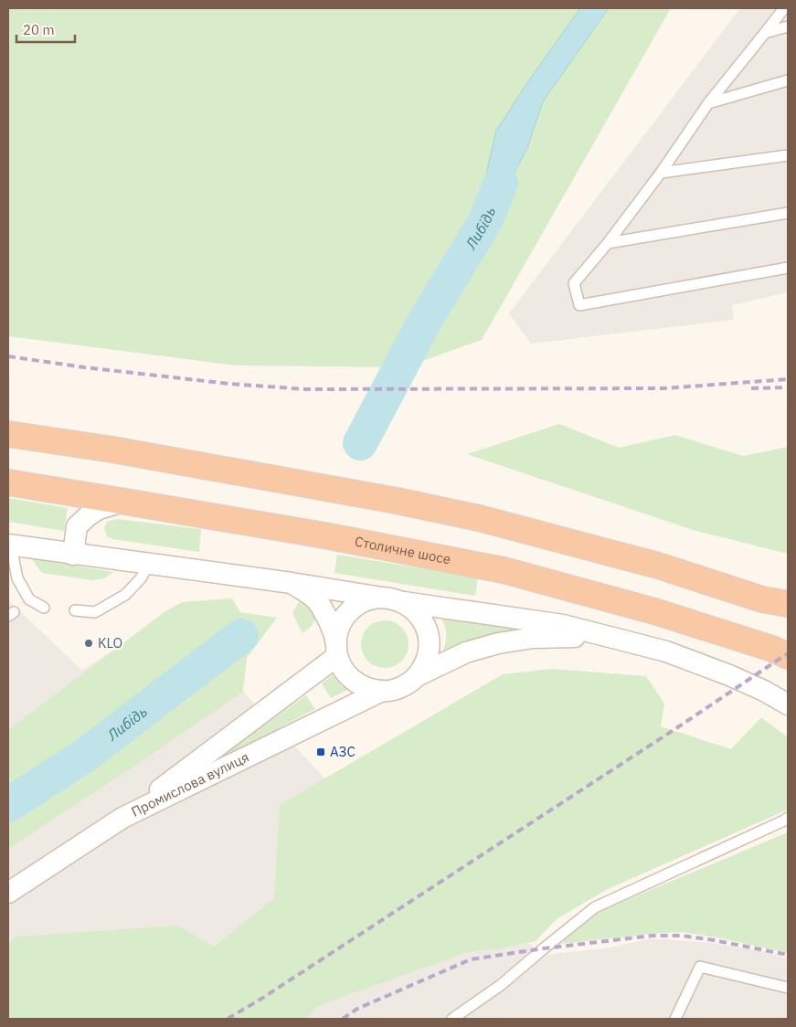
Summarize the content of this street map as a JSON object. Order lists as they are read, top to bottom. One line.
{"streets":{"highway":["Столичне шосе"],"street":["Промислова вулиця"]},"water":["Либідь"],"places":{"other":["KLO"],"transit":["АЗС"]},"scale_bar":"20 m"}
